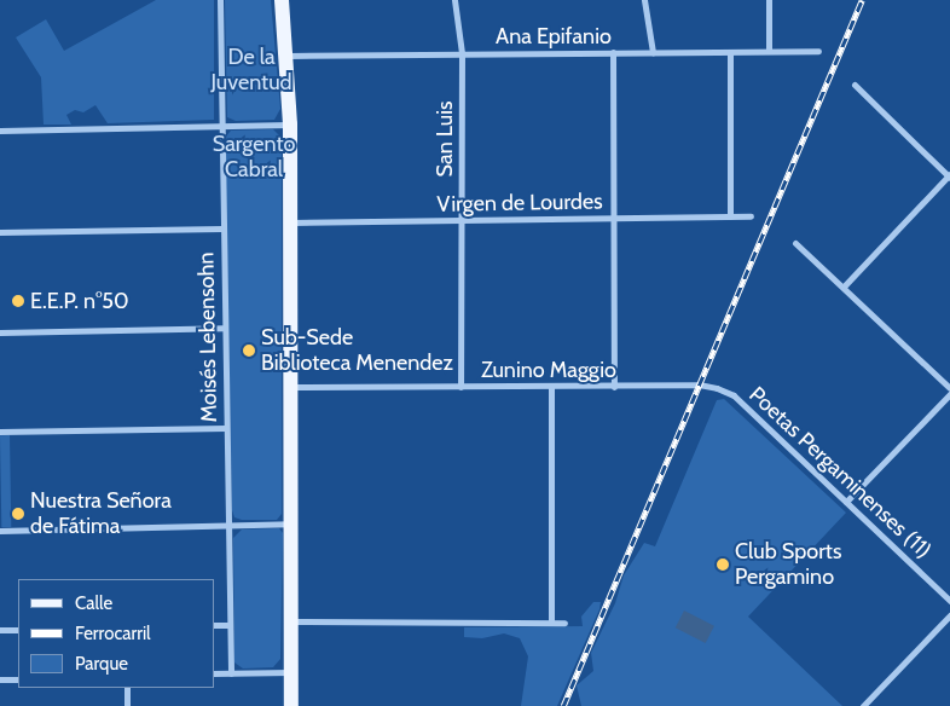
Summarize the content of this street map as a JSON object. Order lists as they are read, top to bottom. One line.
{"streets":{"street":["Ana Epifanio","San Luis","Virgen de Lourdes","Moisés Lebensohn","Zunino Maggio","Poetas Pergaminenses (11)"]},"crossings":[["Ana Epifanio","San Luis"],["San Luis","Virgen de Lourdes"],["San Luis","Zunino Maggio"],["Zunino Maggio","Poetas Pergaminenses (11)"]],"parks":["De la Juventud","Sargento Cabral"],"places":["E.E.P. n°50","Sub-Sede Biblioteca Menendez","Nuestra Señora de Fátima","Club Sports Pergamino"],"legend":["Calle","Ferrocarril","Parque"]}
